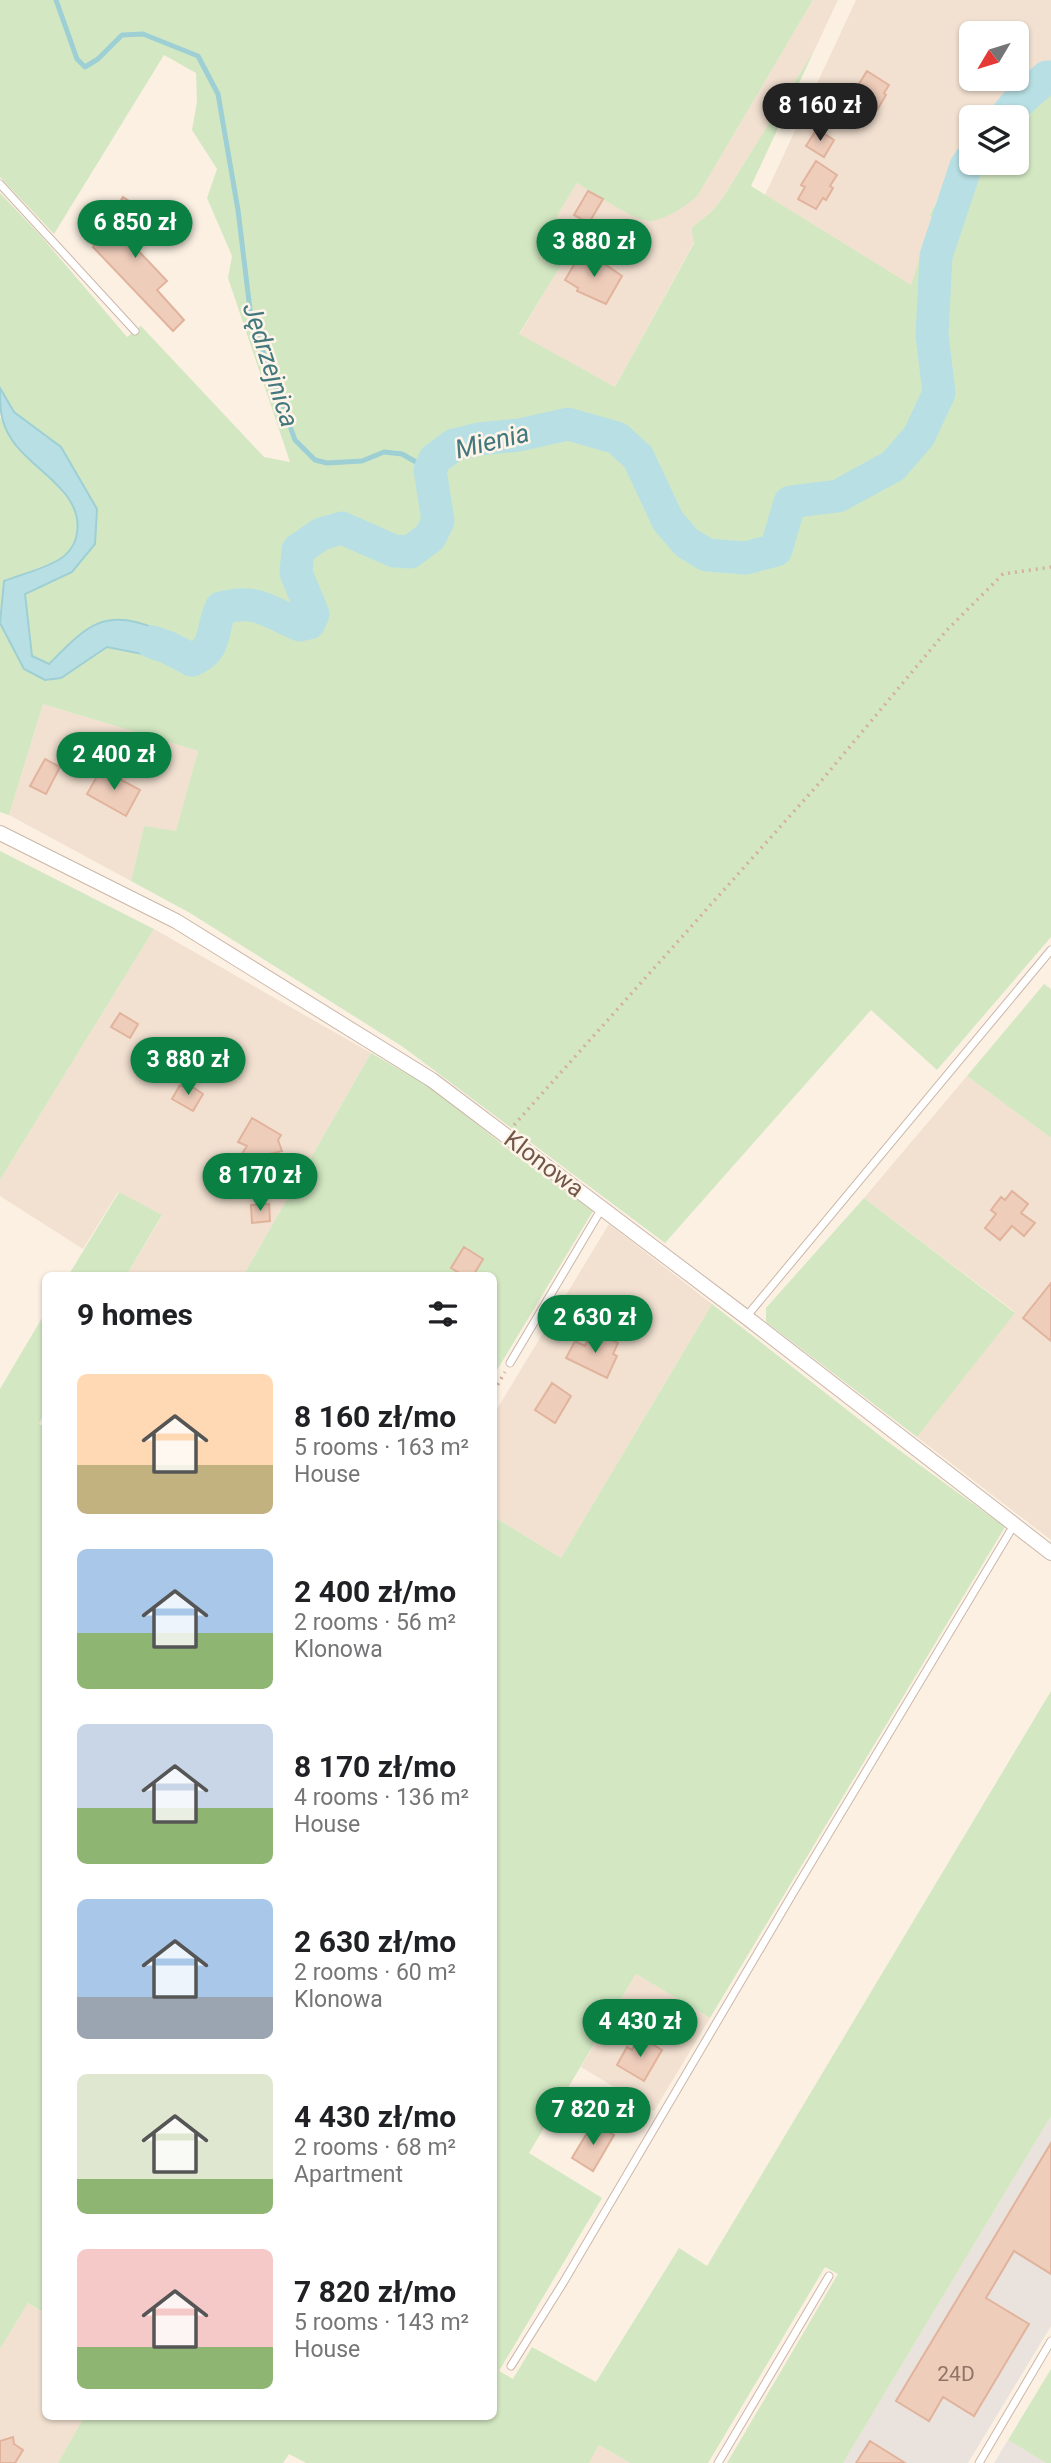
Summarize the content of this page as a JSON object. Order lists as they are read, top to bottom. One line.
{"streets":{"street":["Klonowa"]},"water":["Jędrzejnica","Mienia"],"house_numbers":["24D"],"north":"bottom left","page":{"price":["8 160 zł","6 850 zł","3 880 zł","2 400 zł","3 880 zł","8 170 zł","2 630 zł","4 430 zł","7 820 zł"],"heading":"9 homes","list":[{"name":"8 160 zł/mo","note":"5 rooms · 163 m² · House"},{"name":"2 400 zł/mo","note":"2 rooms · 56 m² · Klonowa"},{"name":"8 170 zł/mo","note":"4 rooms · 136 m² · House"},{"name":"2 630 zł/mo","note":"2 rooms · 60 m² · Klonowa"},{"name":"4 430 zł/mo","note":"2 rooms · 68 m² · Apartment"},{"name":"7 820 zł/mo","note":"5 rooms · 143 m² · House"}]}}
